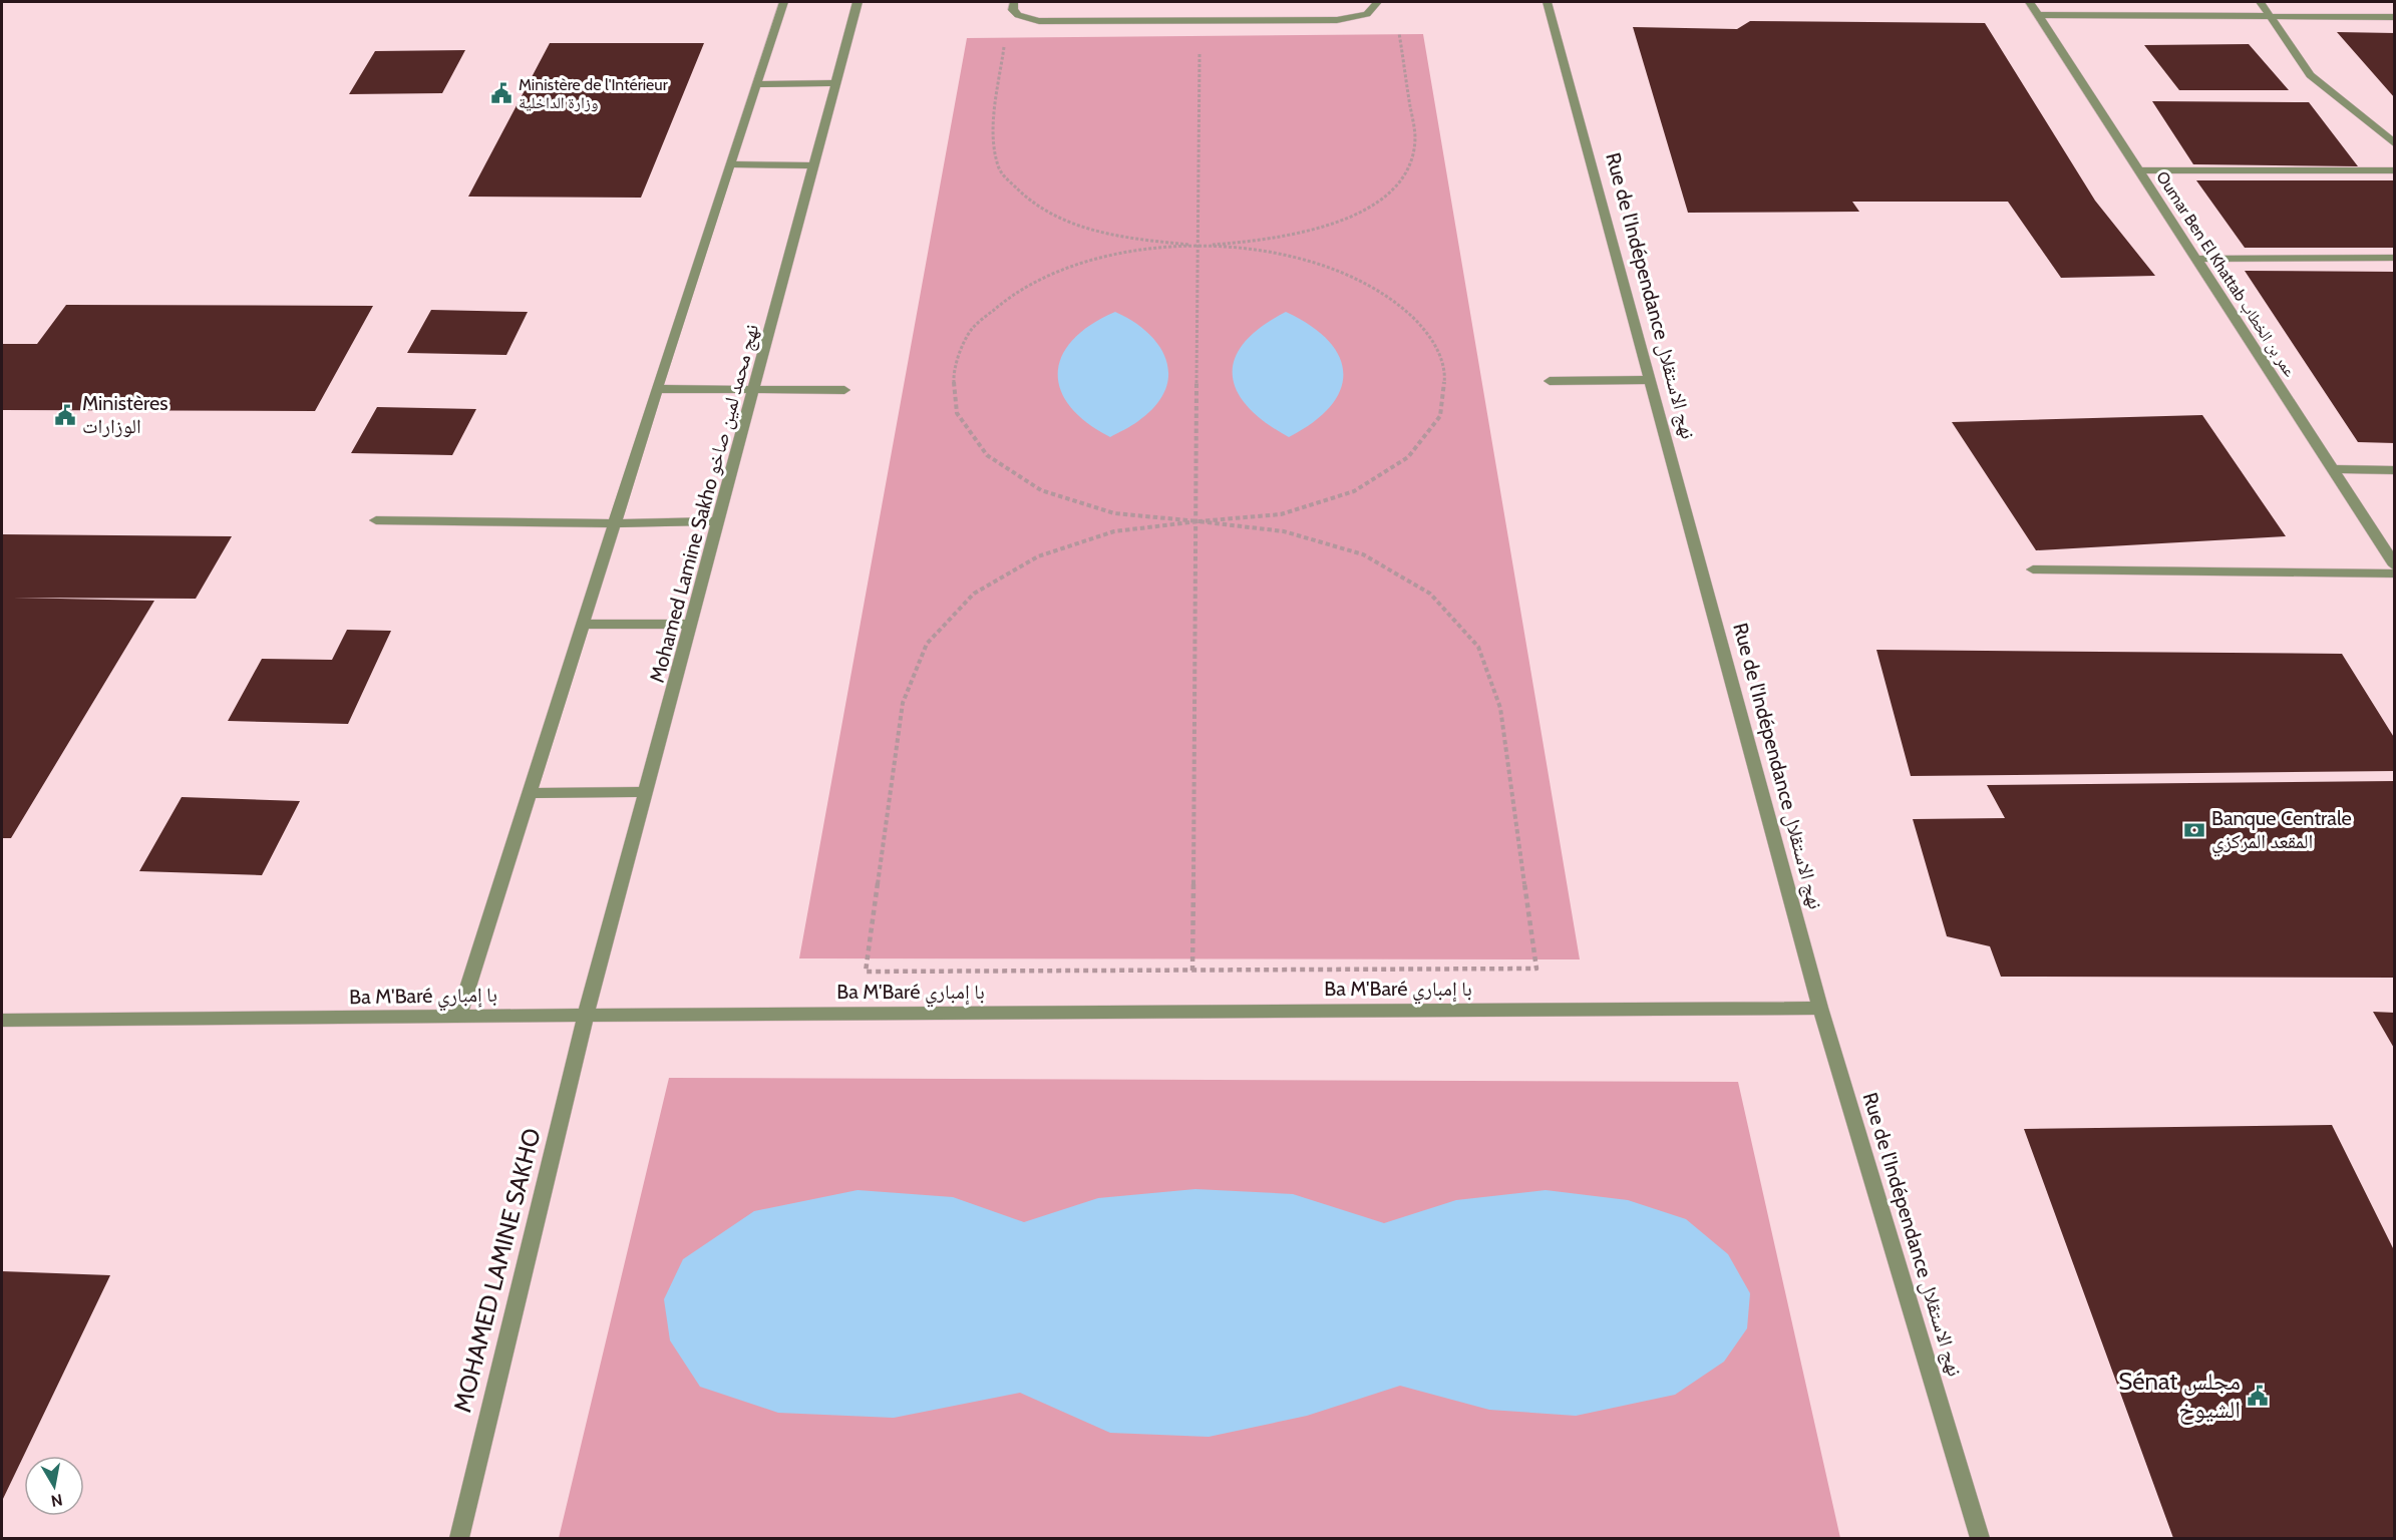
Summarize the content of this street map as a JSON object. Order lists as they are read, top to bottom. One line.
{"streets":{"street":["Oumar Ben El Khattab عمر بن الخطاب","Rue de l'Indépendance نهج الاستقلال","Mohamed Lamine Sakho نهج محمد لمين صاخو","Ba M'Baré با إمباري","MOHAMED LAMINE SAKHO"]},"crossings":[["Rue de l'Indépendance نهج الاستقلال","Ba M'Baré با إمباري"],["Mohamed Lamine Sakho نهج محمد لمين صاخو","Ba M'Baré با إمباري"],["Mohamed Lamine Sakho نهج محمد لمين صاخو","MOHAMED LAMINE SAKHO"],["Ba M'Baré با إمباري","MOHAMED LAMINE SAKHO"]],"places":{"public building":["Ministère de l'Intérieur وزارة الداخلية","Ministères الوزارات","Sénat مجلس الشيوخ"],"bank":["Banque Centrale المقعد المركزي"]},"north":"bottom"}
